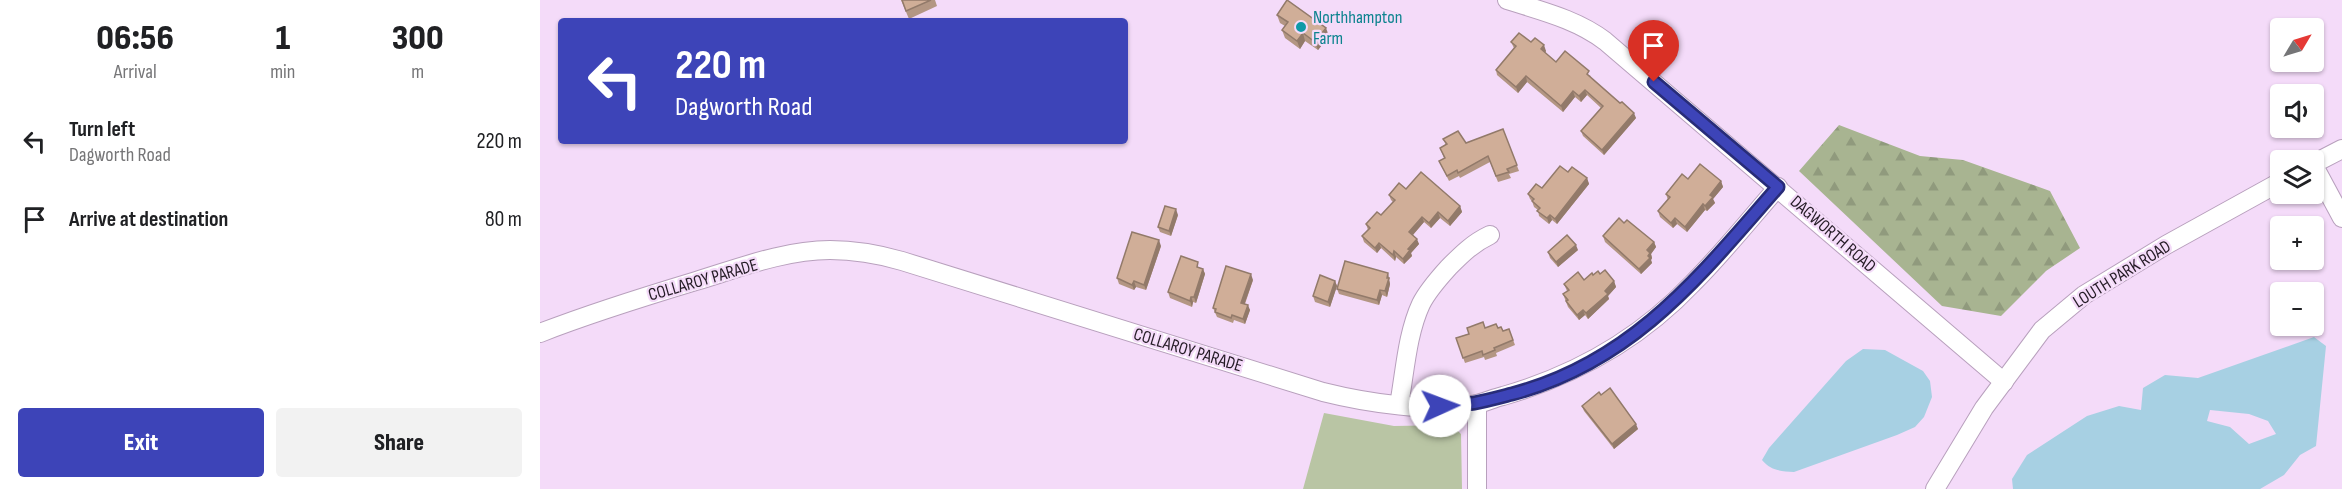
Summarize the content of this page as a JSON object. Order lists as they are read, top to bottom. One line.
{"streets":{"street":["DAGWORTH ROAD","LOUTH PARK ROAD","COLLAROY PARADE"]},"crossings":[["DAGWORTH ROAD","LOUTH PARK ROAD"],["DAGWORTH ROAD","COLLAROY PARADE"]],"places":["Northhampton Farm"],"north":"top right","page":{"eta":["06:56","Arrival","1","min","300","m"],"map_buttons":["+","−"],"turn":["220 m","Dagworth Road"],"list":[{"name":"Turn left","note":"Dagworth Road","value":"220 m"},{"name":"Arrive at destination","value":"80 m"}],"buttons":["Exit","Share"]}}
